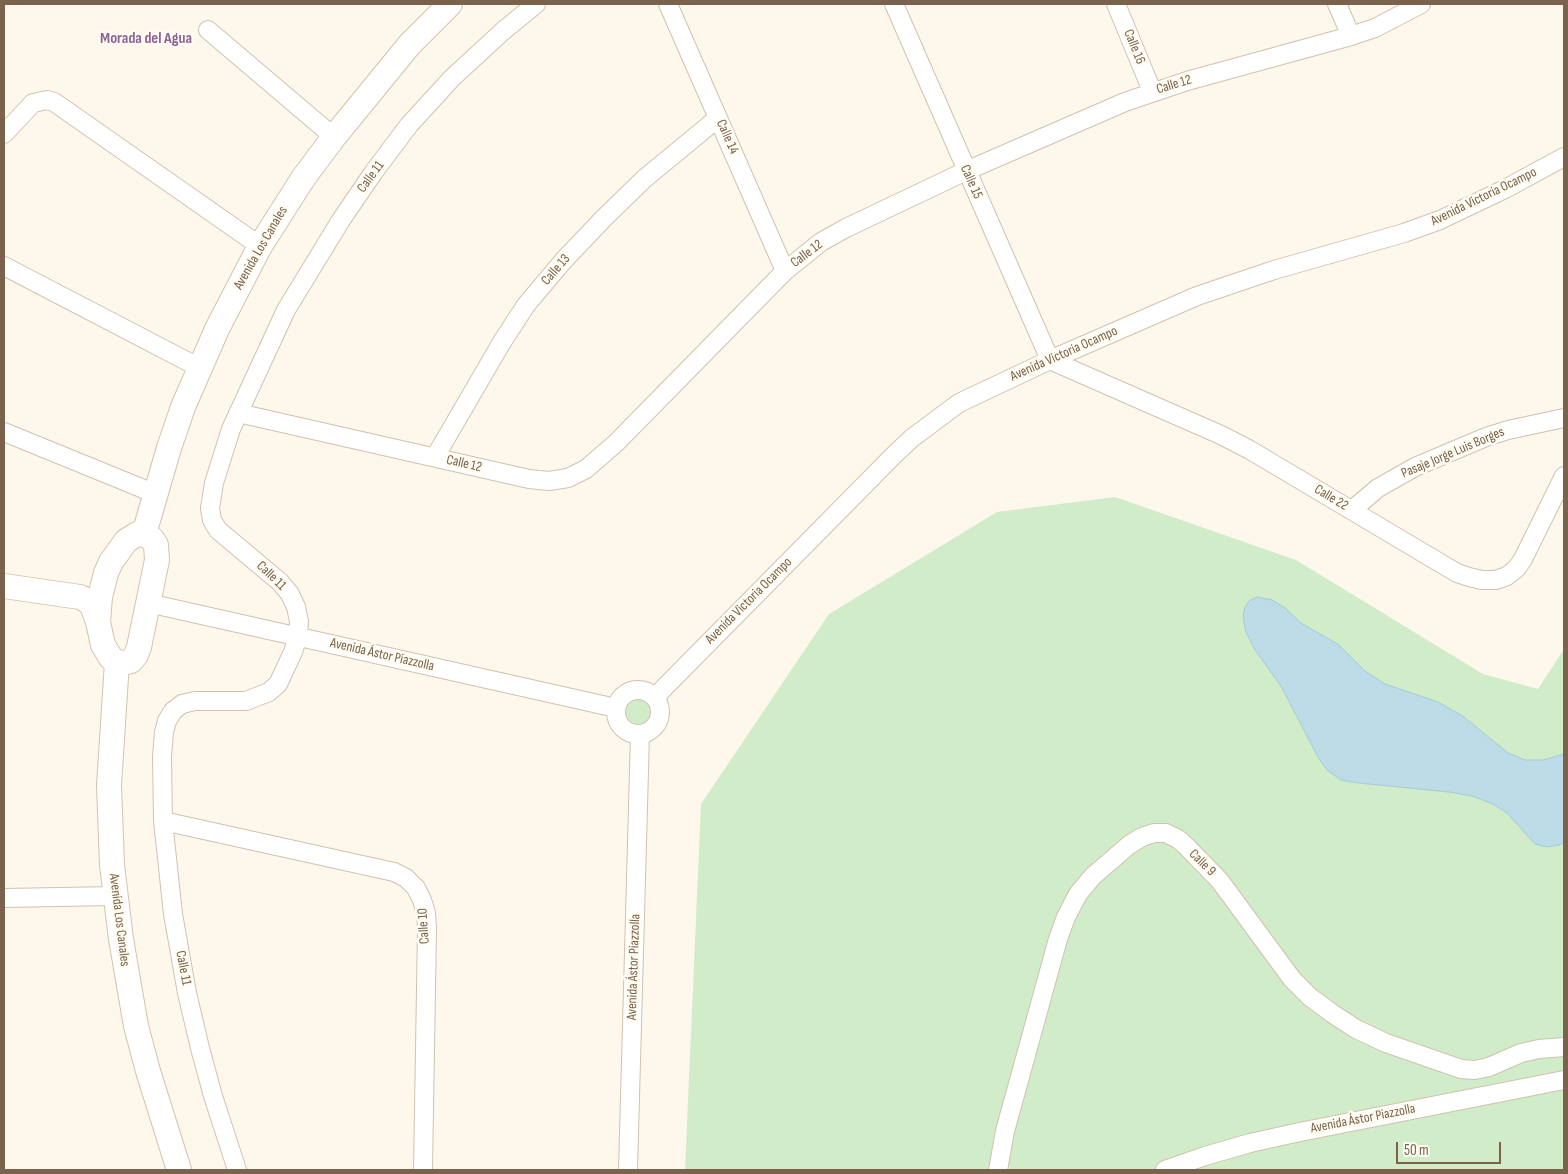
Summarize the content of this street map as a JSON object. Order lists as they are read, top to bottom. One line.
{"streets":{"main road":["Avenida Los Canales"],"street":["Calle 16","Calle 12","Calle 14","Calle 11","Calle 15","Avenida Victoria Ocampo","Calle 13","Pasaje Jorge Luis Borges","Calle 22","Avenida Ástor Piazzolla","Calle 9","Calle 10"]},"crossings":[["Calle 16","Calle 12"],["Calle 12","Calle 14"],["Calle 12","Calle 11"],["Calle 12","Calle 15"],["Calle 12","Calle 13"],["Calle 14","Calle 13"],["Calle 11","Avenida Ástor Piazzolla"],["Calle 11","Calle 10"],["Calle 15","Avenida Victoria Ocampo"],["Calle 15","Calle 22"],["Avenida Victoria Ocampo","Calle 22"],["Avenida Victoria Ocampo","Avenida Ástor Piazzolla"],["Pasaje Jorge Luis Borges","Calle 22"]],"districts":["Morada del Agua"],"scale_bar":"50 m"}
